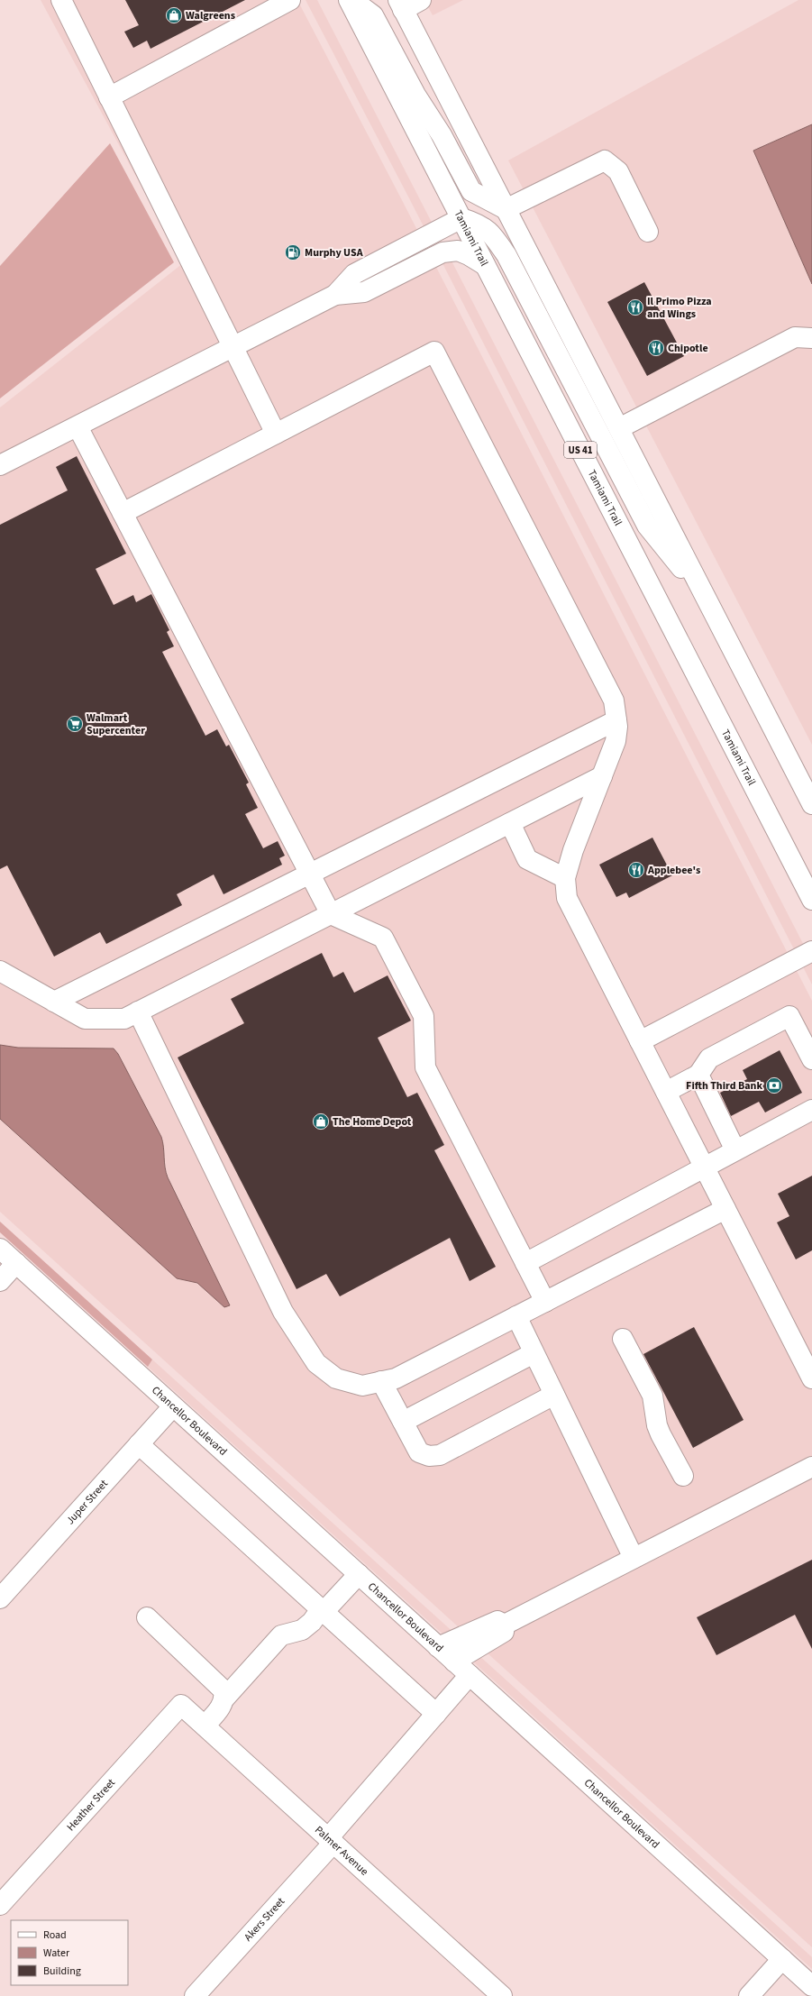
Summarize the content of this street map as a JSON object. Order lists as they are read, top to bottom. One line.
{"streets":{"main road":["Tamiami Trail","US 41","Chancellor Boulevard","Juper Street","Heather Street","Palmer Avenue","Akers Street"]},"crossings":[["Chancellor Boulevard","Juper Street"],["Chancellor Boulevard","Akers Street"],["Heather Street","Palmer Avenue"],["Palmer Avenue","Akers Street"]],"places":{"shop":["Walgreens","The Home Depot"],"fuel station":["Murphy USA"],"restaurant":["Il Primo Pizza and Wings","Chipotle","Applebee's"],"supermarket":["Walmart Supercenter"],"bank":["Fifth Third Bank"]},"legend":["Road","Water","Building"]}
